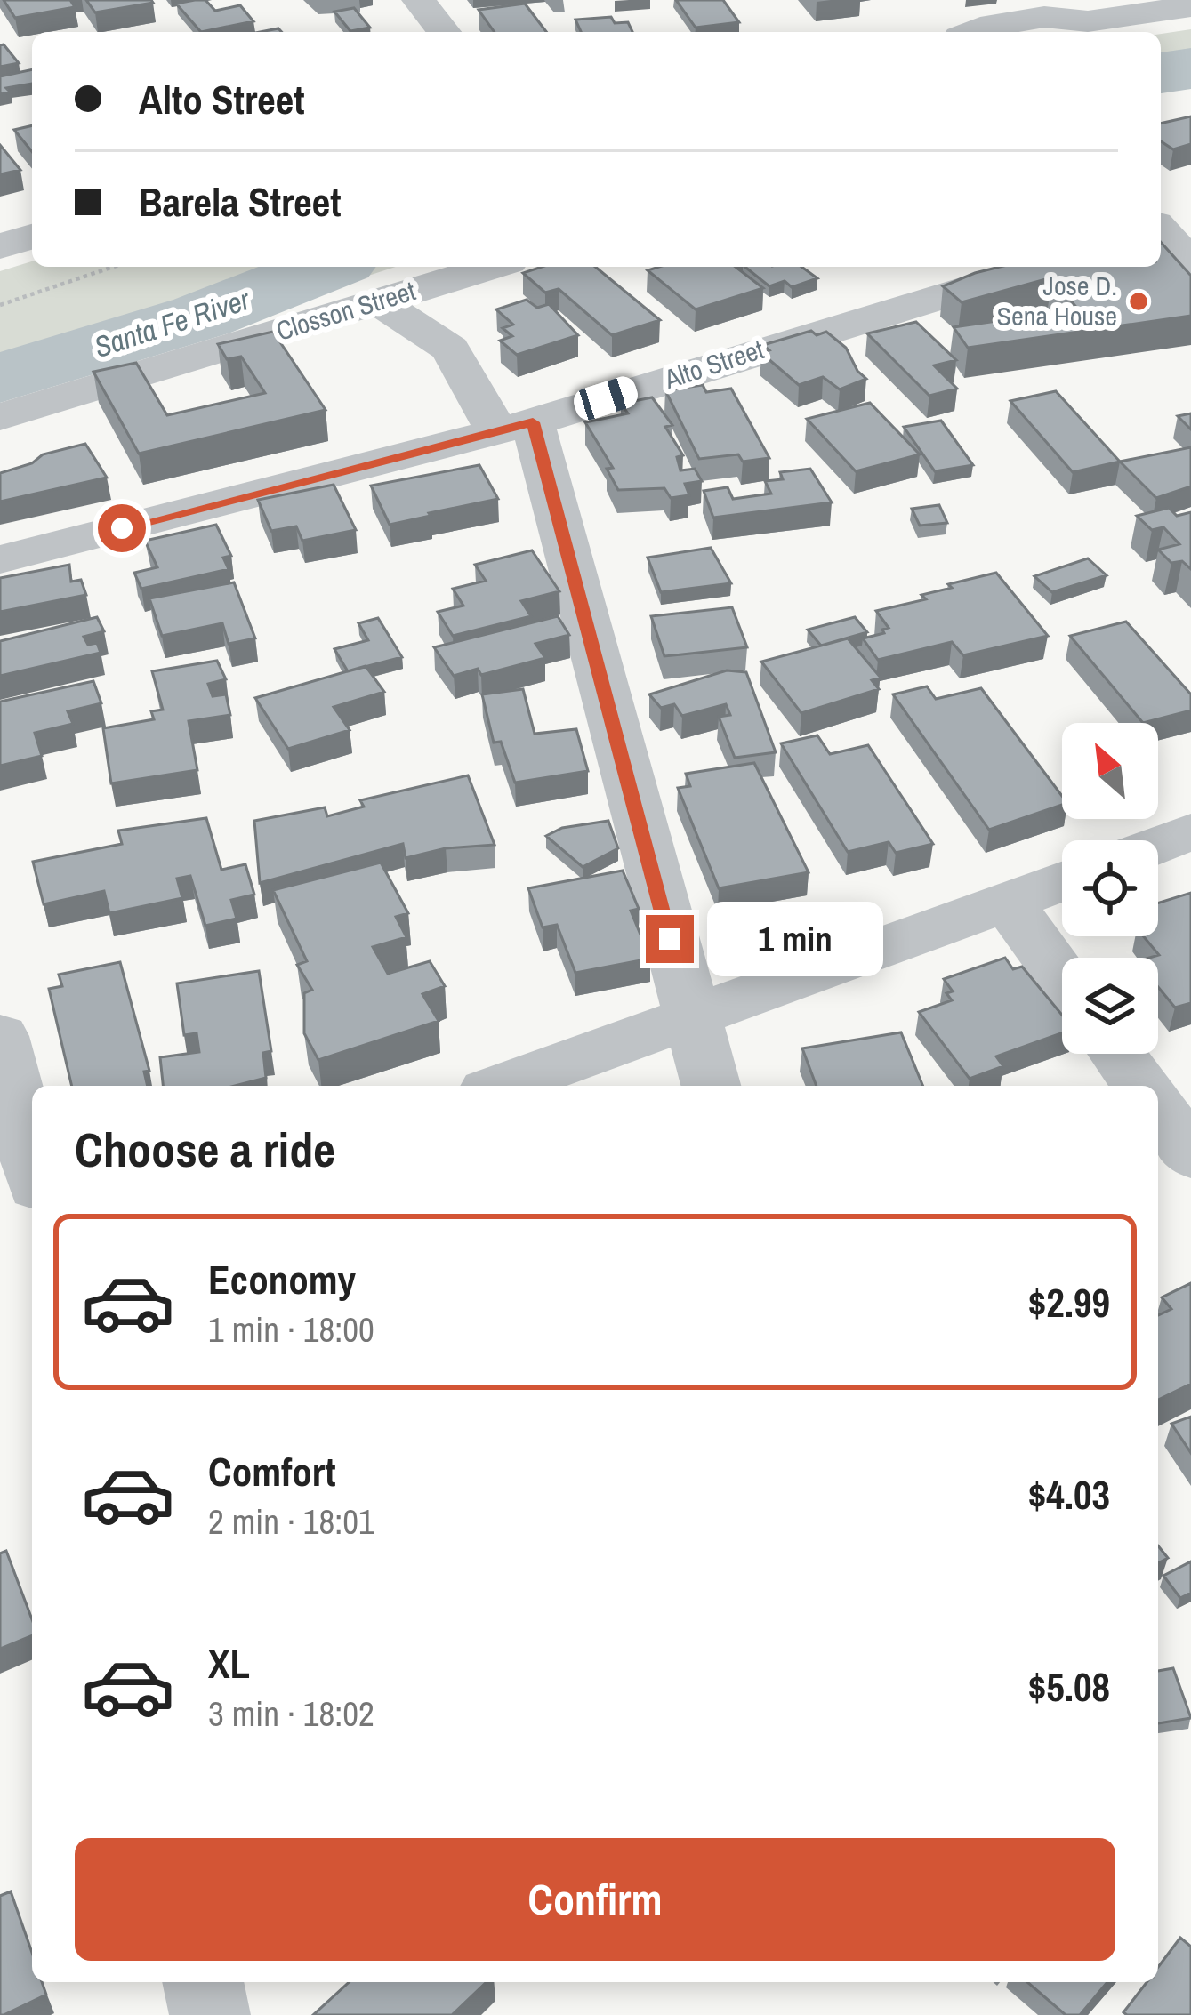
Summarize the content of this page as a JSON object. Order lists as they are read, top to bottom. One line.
{"streets":{"street":["Closson Street","Alto Street"]},"water":["Santa Fe River"],"places":["Jose D. Sena House"],"north":"top left","page":{"banner":["Alto Street","Barela Street"],"bubble":"1 min","heading":"Choose a ride","list":[{"name":"Economy","note":"1 min · 18:00","value":"$2.99"},{"name":"Comfort","note":"2 min · 18:01","value":"$4.03"},{"name":"XL","note":"3 min · 18:02","value":"$5.08"}],"buttons":"Confirm"}}
